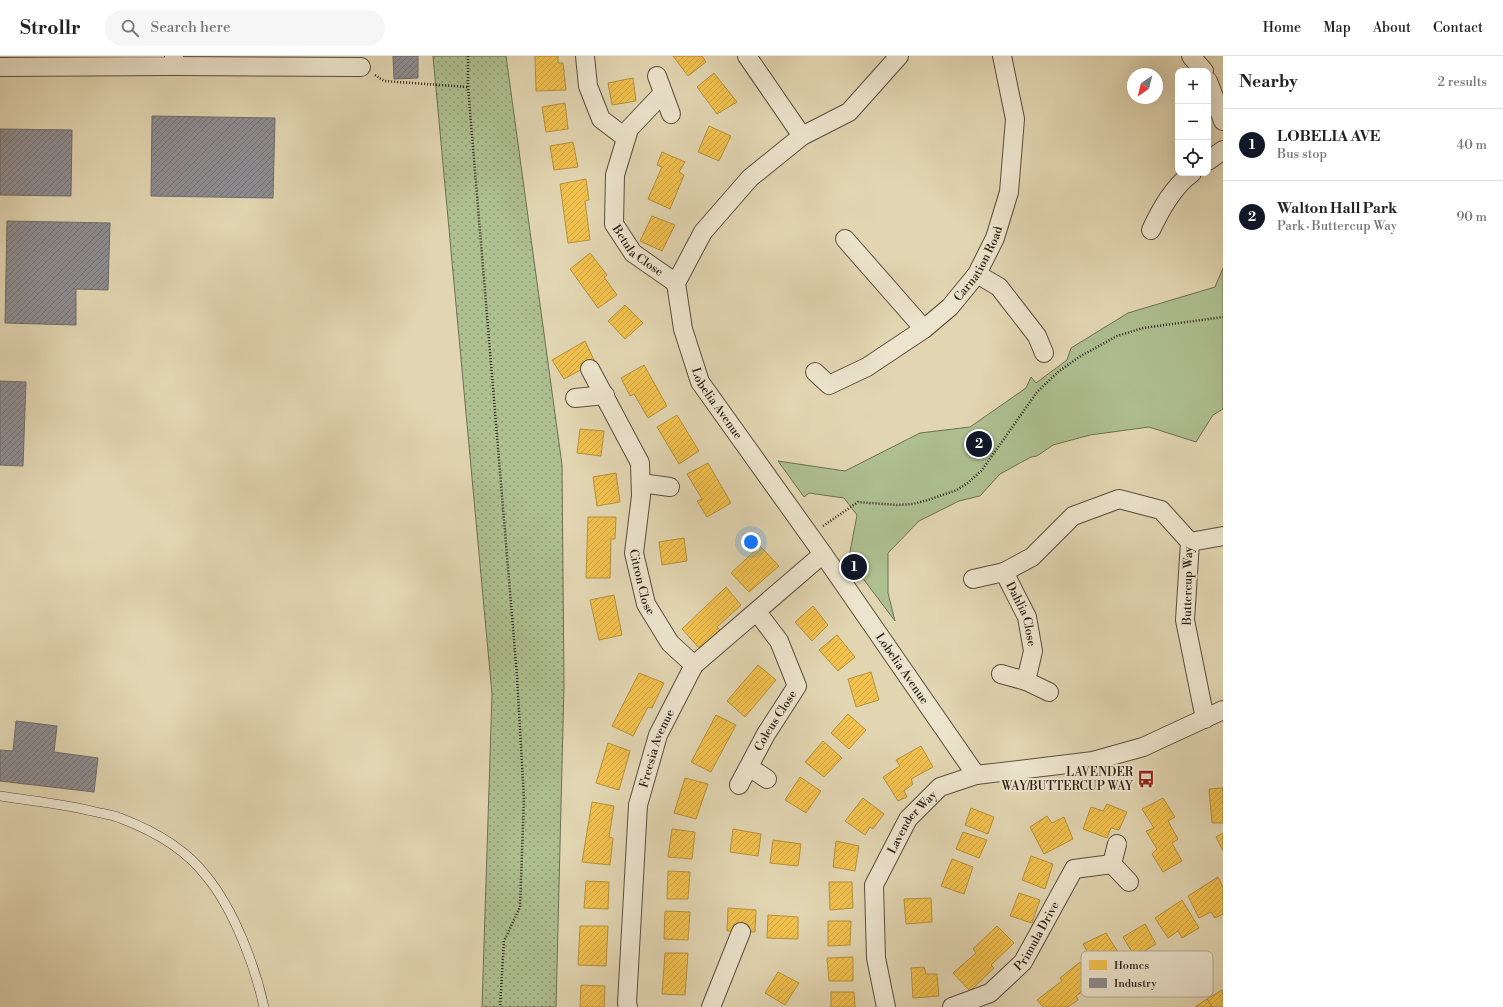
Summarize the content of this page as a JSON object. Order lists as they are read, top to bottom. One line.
{"streets":{"street":["Betula Close","Carnation Road","Lobelia Avenue","Citron Close","Buttercup Way","Dahlia Close","Coleus Close","Freesia Avenue","Lavender Way","Primula Drive"]},"crossings":[["Betula Close","Lobelia Avenue"],["Lobelia Avenue","Freesia Avenue"],["Lobelia Avenue","Lavender Way"],["Citron Close","Freesia Avenue"],["Buttercup Way","Dahlia Close"],["Buttercup Way","Lavender Way"],["Coleus Close","Freesia Avenue"]],"places":{"bus stop":["LAVENDER WAY/BUTTERCUP WAY"]},"legend":["Homes","Industry"],"north":"bottom left","page":{"header":"Strollr","search":"Search here","nav":["Home","Map","About","Contact"],"heading":["Nearby","2 results"],"map_buttons":["+","−"],"list":[{"mark":"1","name":"LOBELIA AVE","note":"Bus stop","value":"40 m"},{"mark":"2","name":"Walton Hall Park","note":"Park · Buttercup Way","value":"90 m"}],"pins":["2","1"]}}
